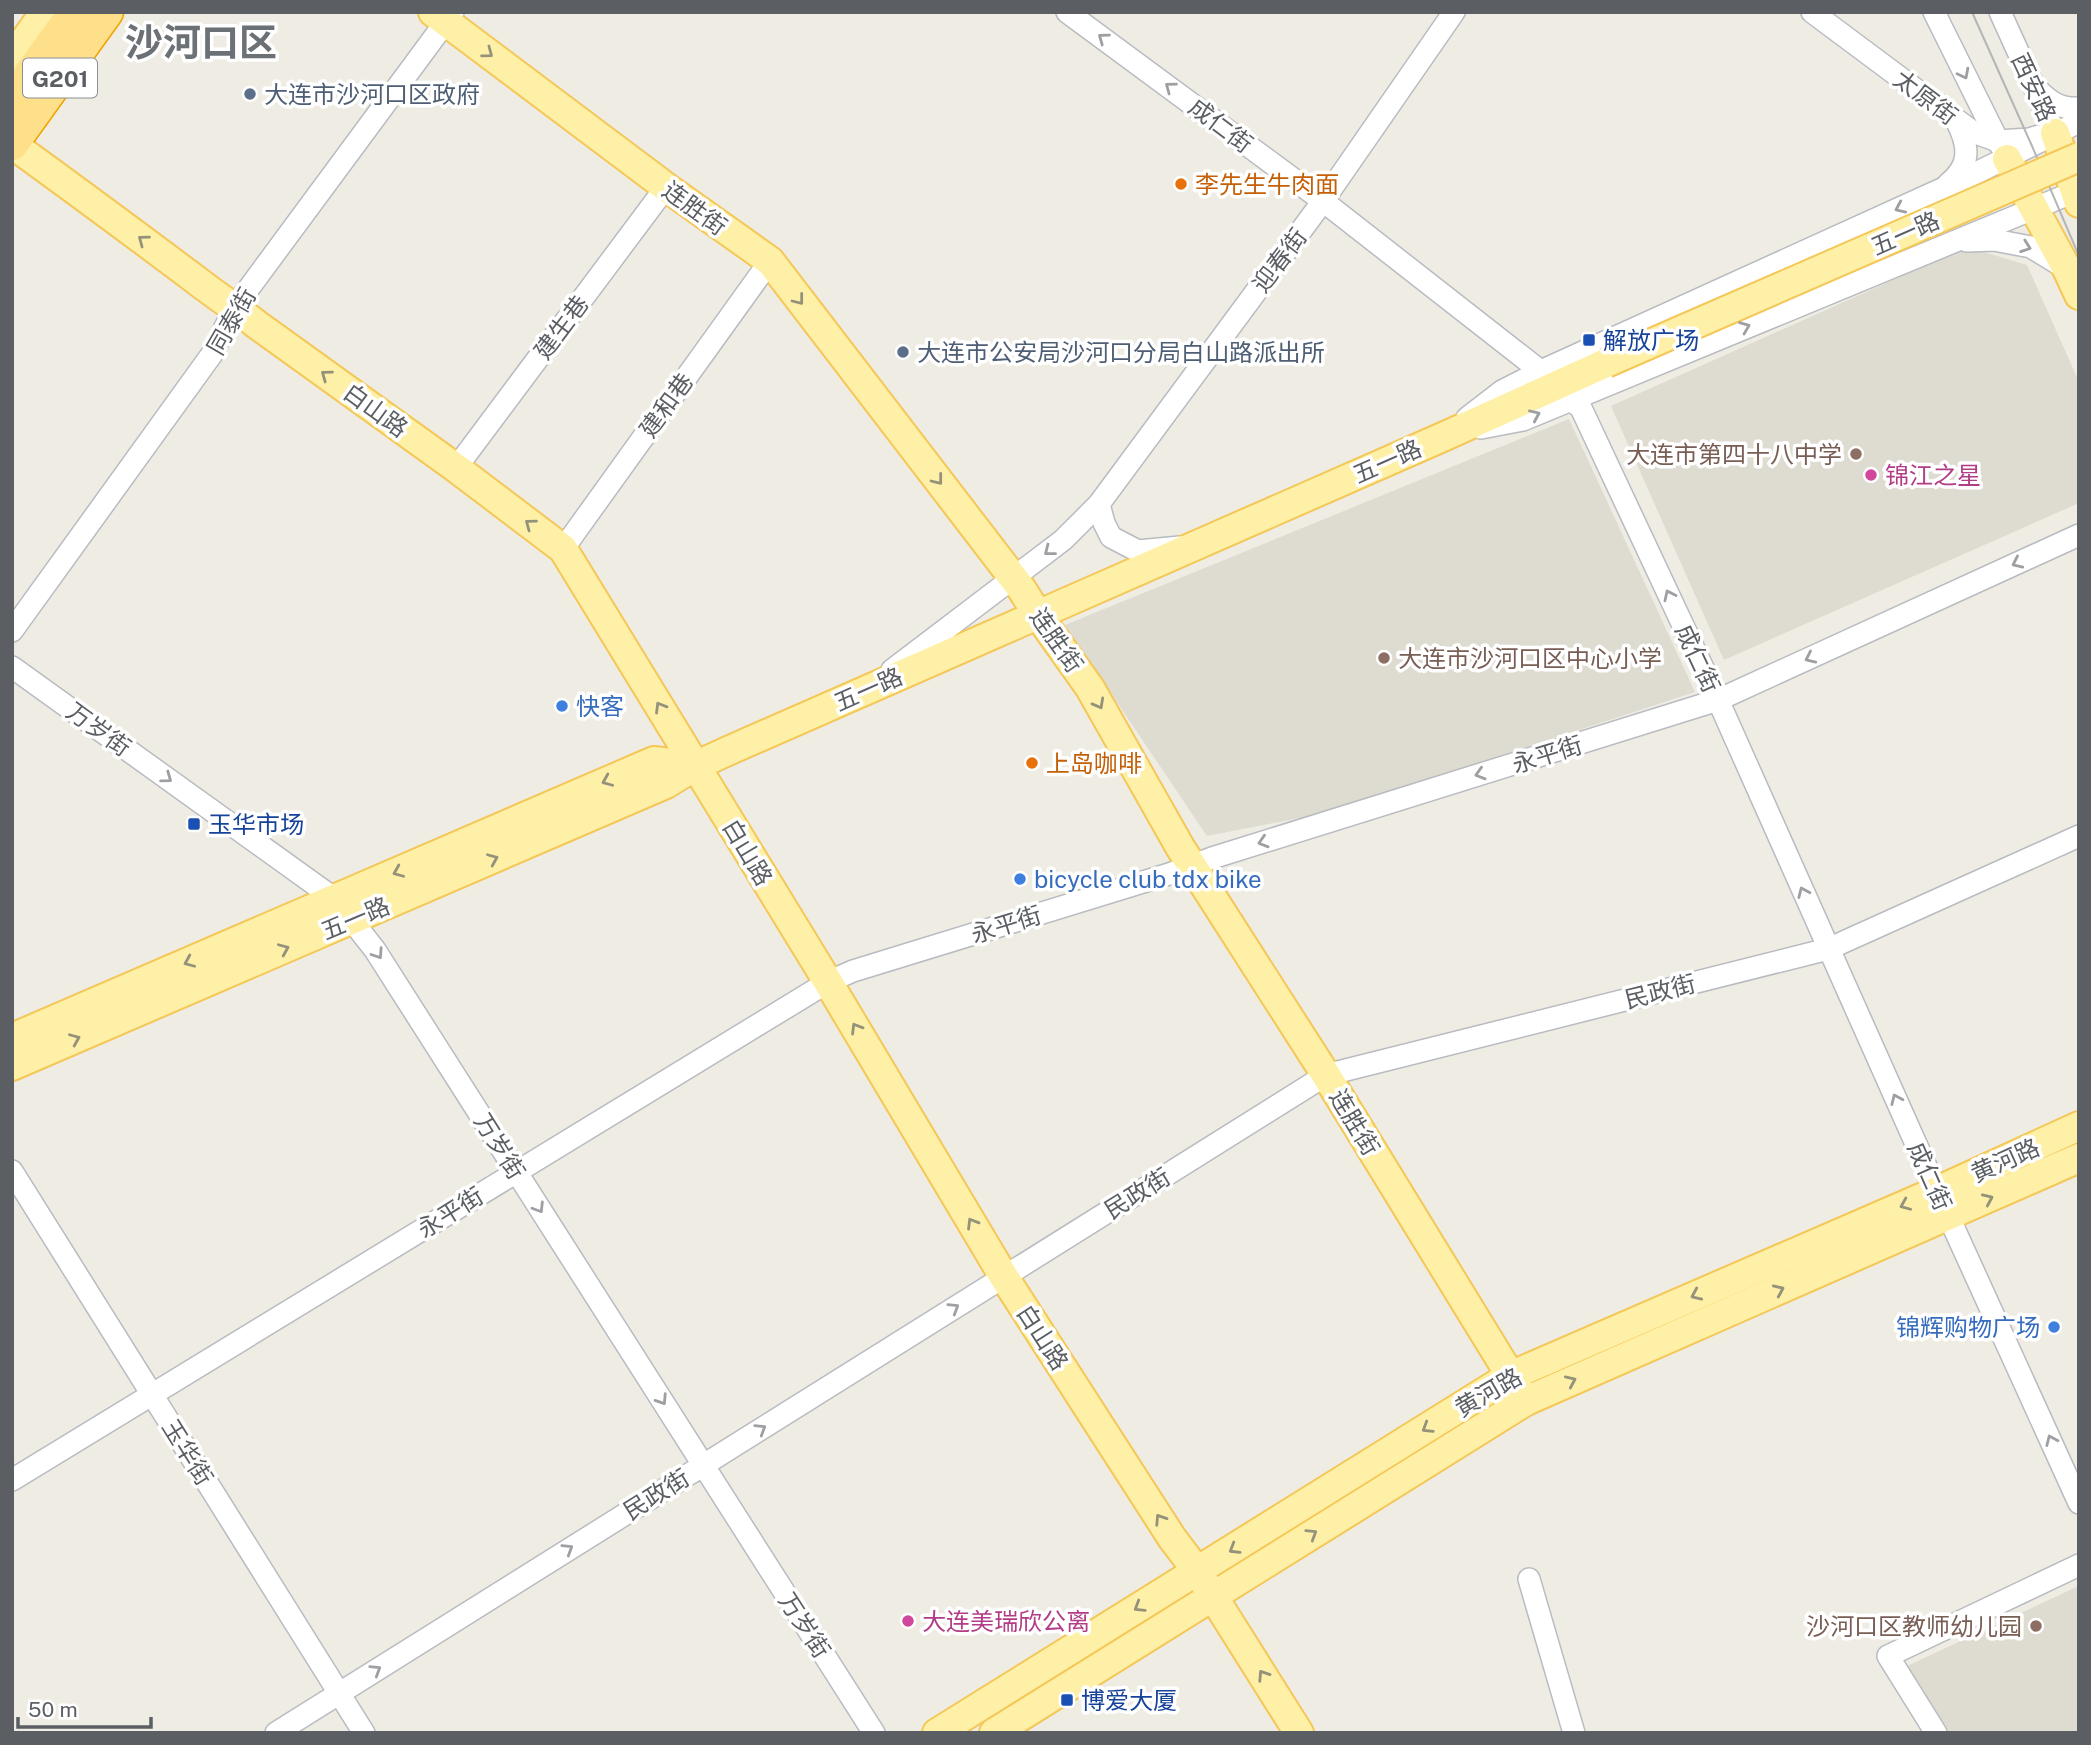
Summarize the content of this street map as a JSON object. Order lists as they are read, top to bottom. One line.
{"streets":{"highway":["G201"],"main road":["西安路","连胜街","五一路","白山路","黄河路"],"street":["太原街","成仁街","迎春街","同泰街","建生巷","建和巷","万岁街","永平街","民政街","玉华街"]},"crossings":[["G201","白山路"],["西安路","太原街"],["成仁街","五一路"],["成仁街","迎春街"],["成仁街","永平街"],["成仁街","民政街"],["成仁街","黄河路"],["连胜街","五一路"],["连胜街","迎春街"],["连胜街","同泰街"],["连胜街","建生巷"],["连胜街","建和巷"],["连胜街","永平街"],["连胜街","民政街"],["连胜街","黄河路"],["五一路","迎春街"],["五一路","白山路"],["五一路","万岁街"],["同泰街","白山路"],["建生巷","白山路"],["建和巷","白山路"],["白山路","永平街"],["白山路","民政街"],["白山路","黄河路"],["万岁街","永平街"],["万岁街","民政街"],["永平街","玉华街"],["民政街","玉华街"]],"one_way":["成仁街","连胜街","白山路","万岁街","永平街","民政街"],"districts":["沙河口区"],"places":{"other":["大连市沙河口区政府","李先生牛肉面","大连市公安局沙河口分局白山路派出所","大连市第四十八中学","锦江之星","大连市沙河口区中心小学","快客","上岛咖啡","bicycle club tdx bike","锦辉购物广场","大连美瑞欣公离","沙河口区教师幼儿园"],"transit":["解放广场","玉华市场","博爱大厦"]},"scale_bar":"50 m"}
